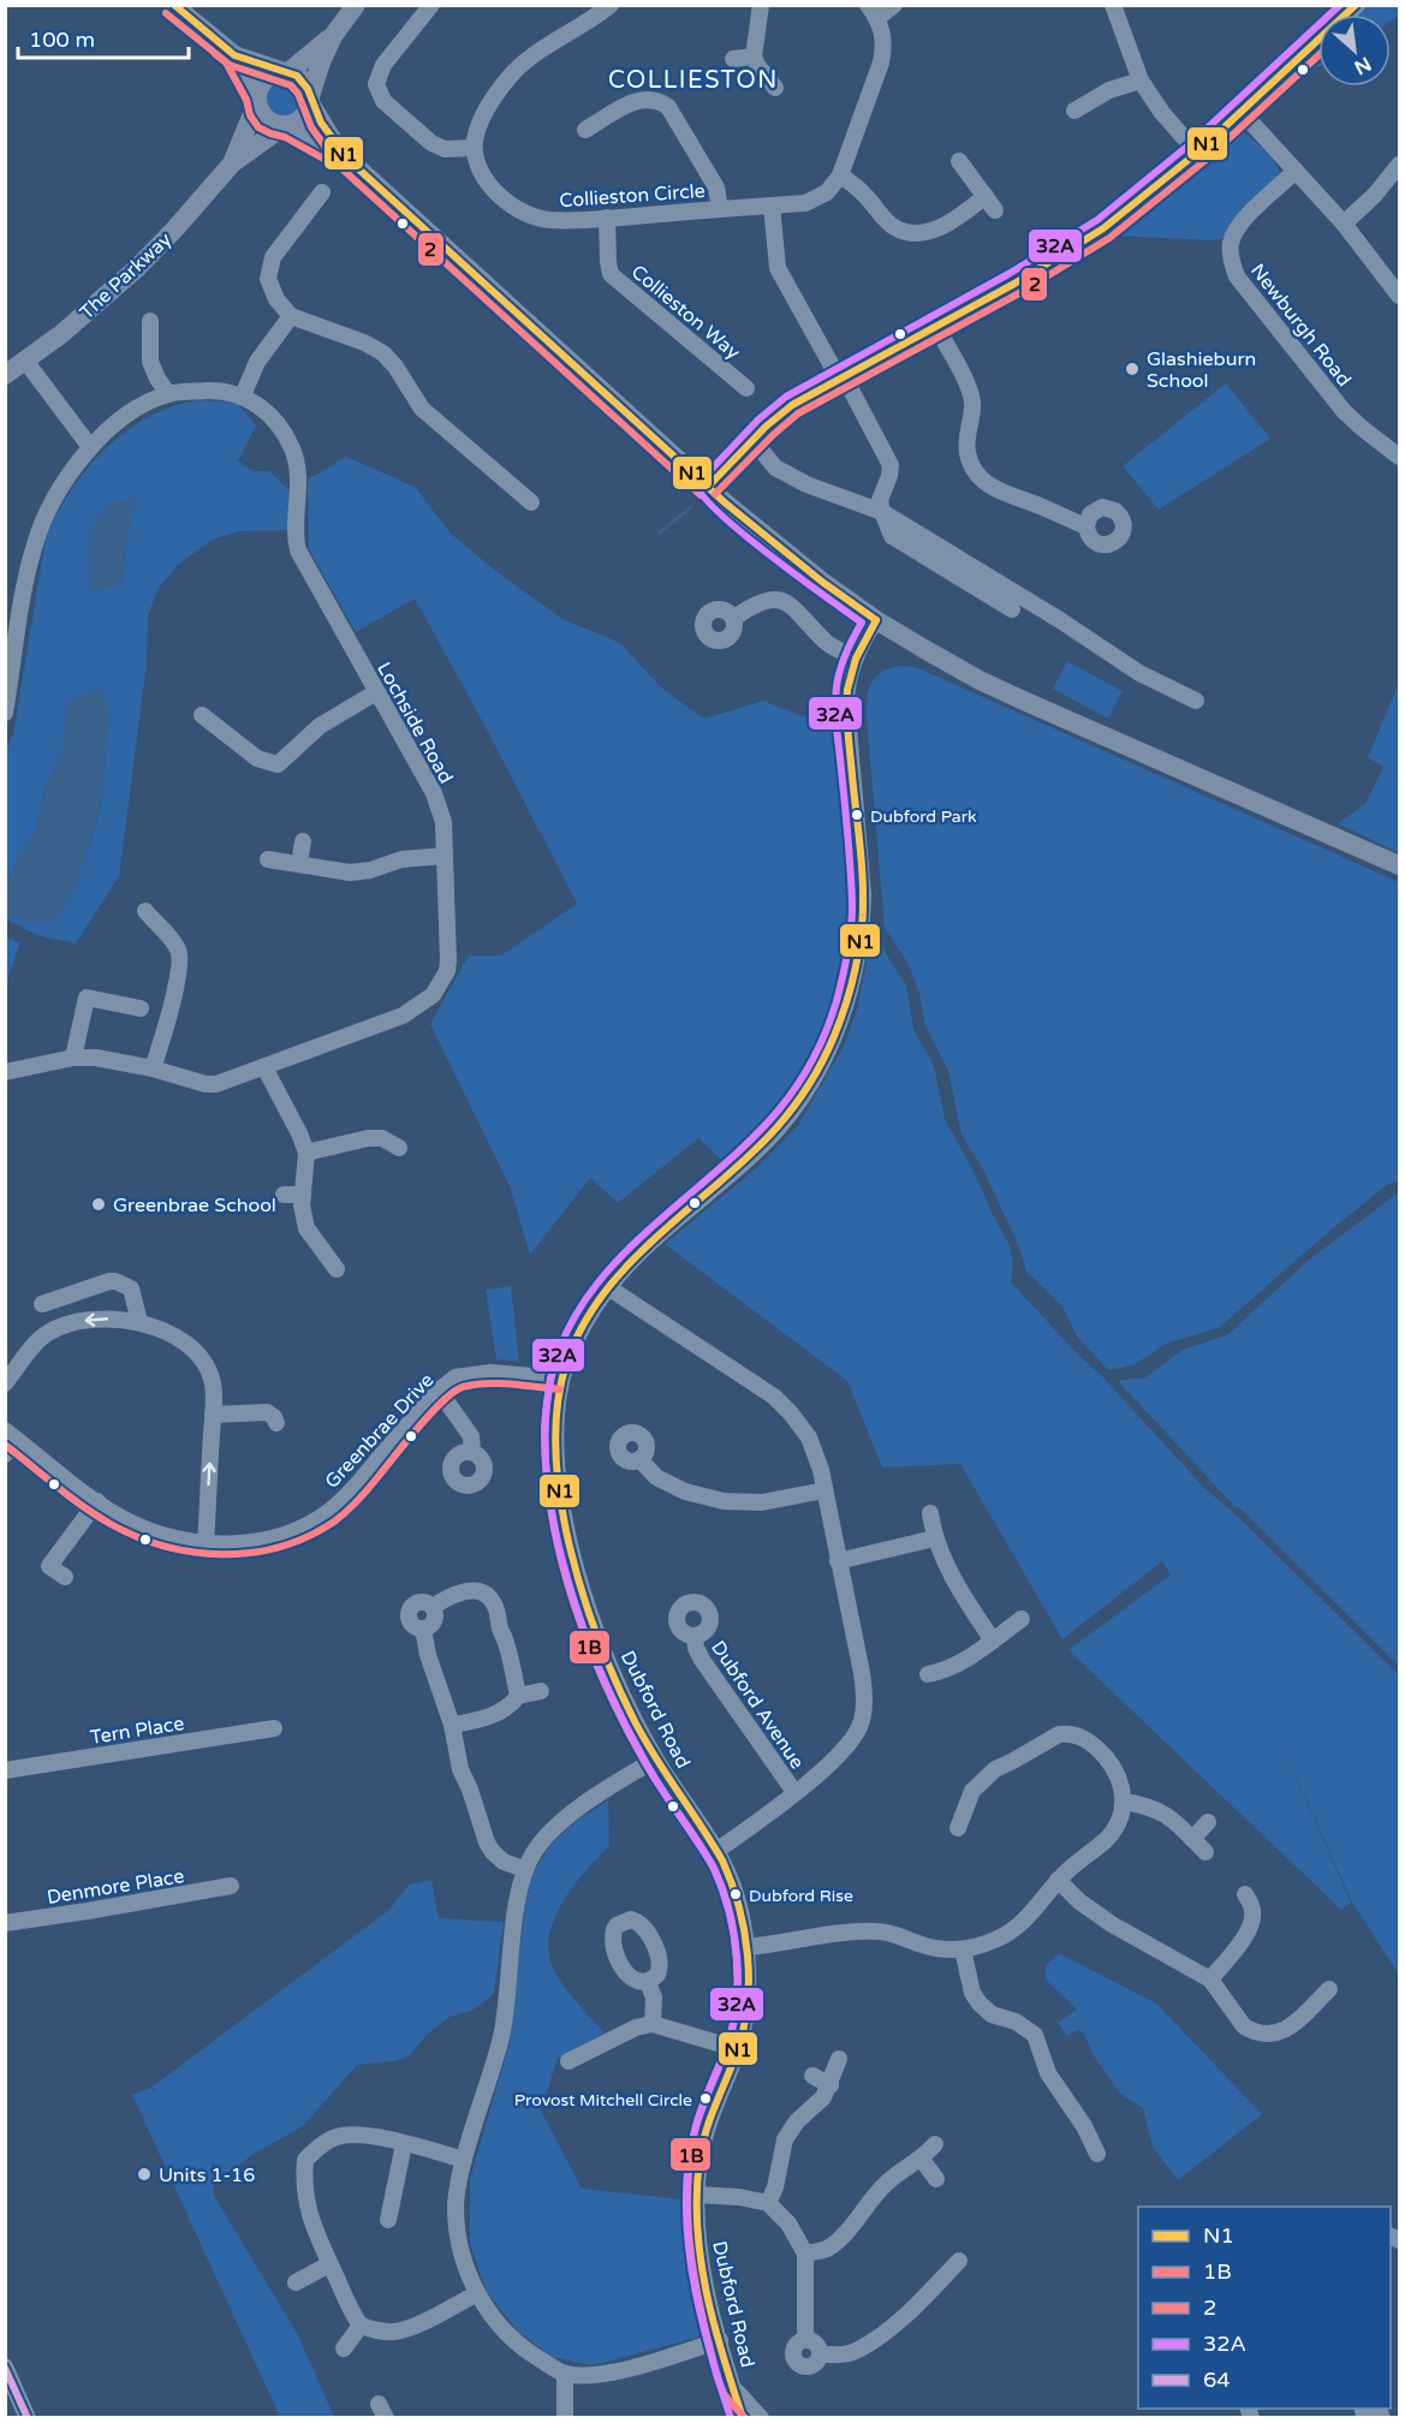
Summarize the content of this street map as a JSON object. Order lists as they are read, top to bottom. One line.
{"streets":{"main road":["The Parkway"],"street":["Collieston Circle","Collieston Way","Newburgh Road","Lochside Road","Greenbrae Drive","Dubford Avenue","Dubford Road","Tern Place","Denmore Place"]},"crossings":[["Collieston Circle","Collieston Way"],["Greenbrae Drive","Dubford Road"]],"districts":["COLLIESTON"],"places":["Glashieburn School","Dubford Park","Greenbrae School","Dubford Rise","Provost Mitchell Circle","Units 1-16"],"lines":["transit line N1","transit line 32A","transit line 2","transit line 1B","transit line 64"],"legend":["N1","1B","2","32A","64"],"scale_bar":"100 m","north":"bottom right"}
